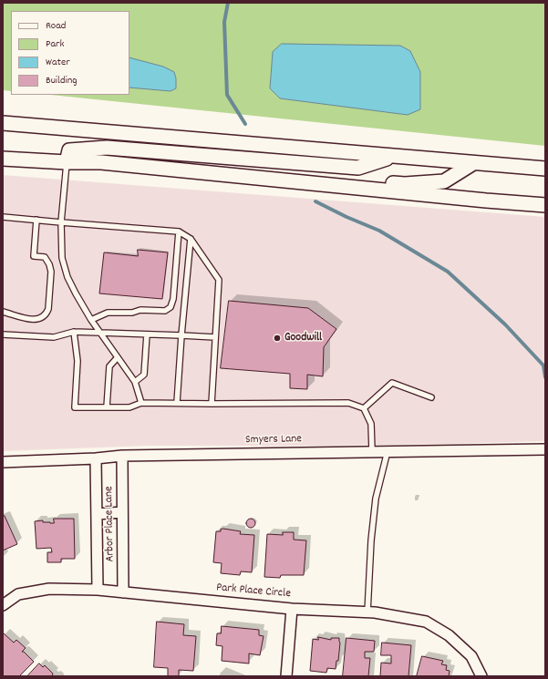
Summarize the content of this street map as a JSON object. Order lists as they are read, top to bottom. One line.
{"streets":{"street":["Smyers Lane","Arbor Place Lane","Park Place Circle"]},"crossings":[["Smyers Lane","Arbor Place Lane"],["Arbor Place Lane","Park Place Circle"]],"places":["Goodwill"],"legend":["Road","Park","Water","Building"]}
